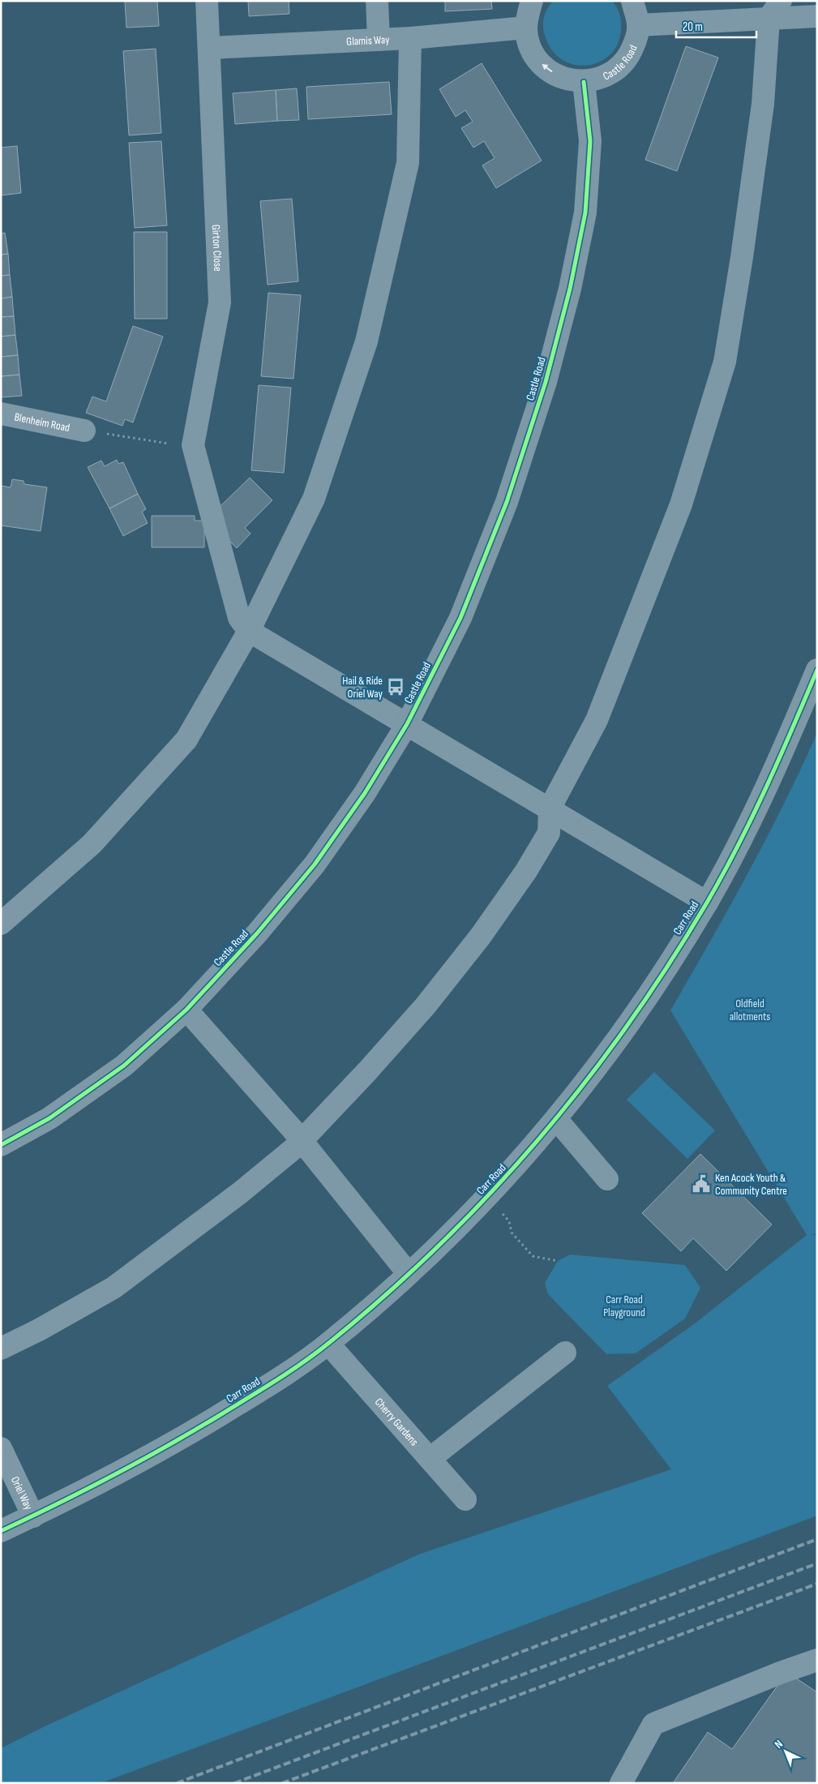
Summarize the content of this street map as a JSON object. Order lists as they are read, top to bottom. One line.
{"streets":{"street":["Glamis Way","Castle Road","Girton Close","Blenheim Road","Carr Road","Cherry Gardens","Oriel Way"]},"crossings":[["Glamis Way","Castle Road"],["Glamis Way","Girton Close"],["Carr Road","Cherry Gardens"],["Carr Road","Oriel Way"]],"parks":["Oldfield allotments","Carr Road Playground"],"places":{"bus stop":["Hail & Ride Oriel Way"],"public building":["Ken Acock Youth & Community Centre"]},"scale_bar":"20 m","north":"top left"}
